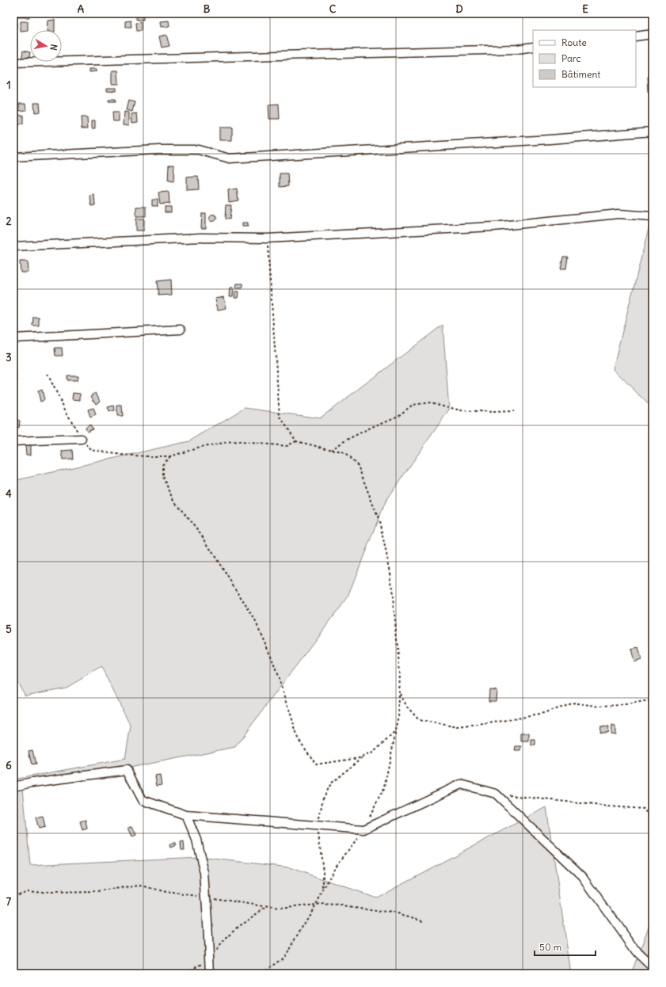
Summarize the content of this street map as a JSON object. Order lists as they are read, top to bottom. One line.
{"legend":["Route","Parc","Bâtiment"],"scale_bar":"50 m","north":"right","grid":{"columns":["A","B","C","D","E"],"rows":["1","2","3","4","5","6","7"]}}
